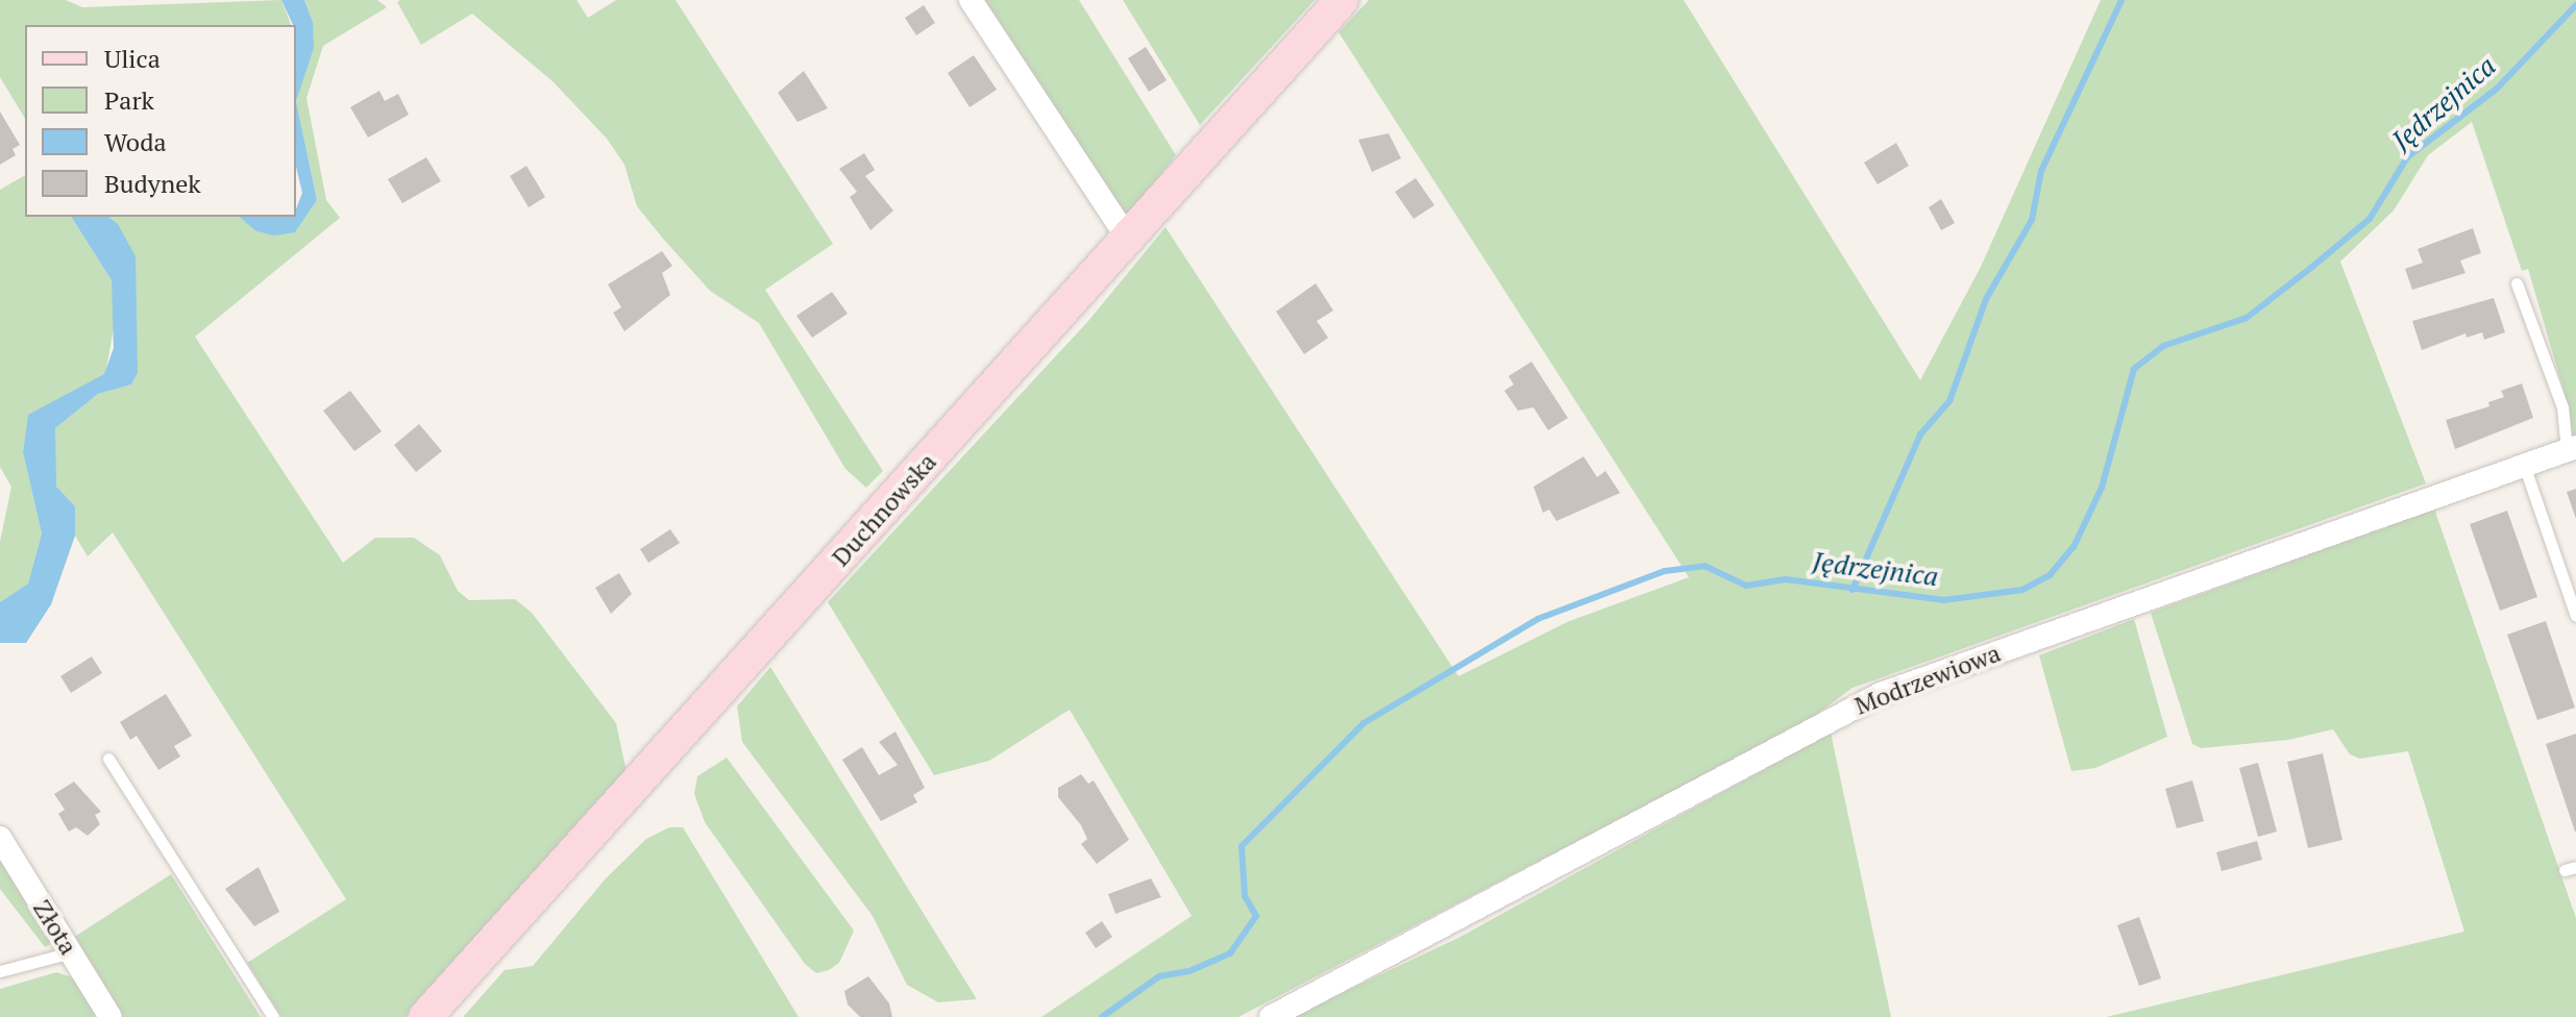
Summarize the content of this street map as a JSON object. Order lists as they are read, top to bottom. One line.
{"streets":{"street":["Duchnowska","Modrzewiowa","Złota"]},"water":["Jędrzejnica"],"legend":["Ulica","Park","Woda","Budynek"]}
